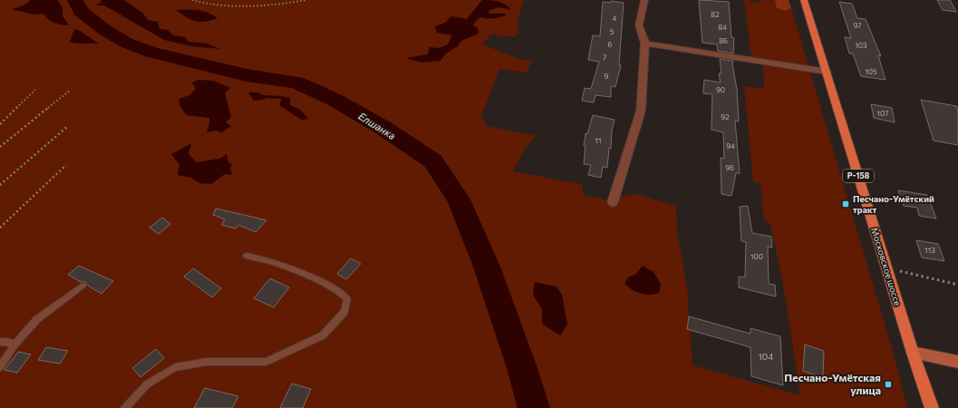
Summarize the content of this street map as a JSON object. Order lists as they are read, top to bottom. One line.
{"streets":{"main road":["Р-158","Московское шоссе"]},"water":["Елшанка"],"places":{"transit":["Песчано-Умётский тракт","Песчано-Умётская улица"]},"house_numbers":["82","4","97","84","5","86","6","103","7","105","9","90","107","92","11","94","96","113","100","104"]}
